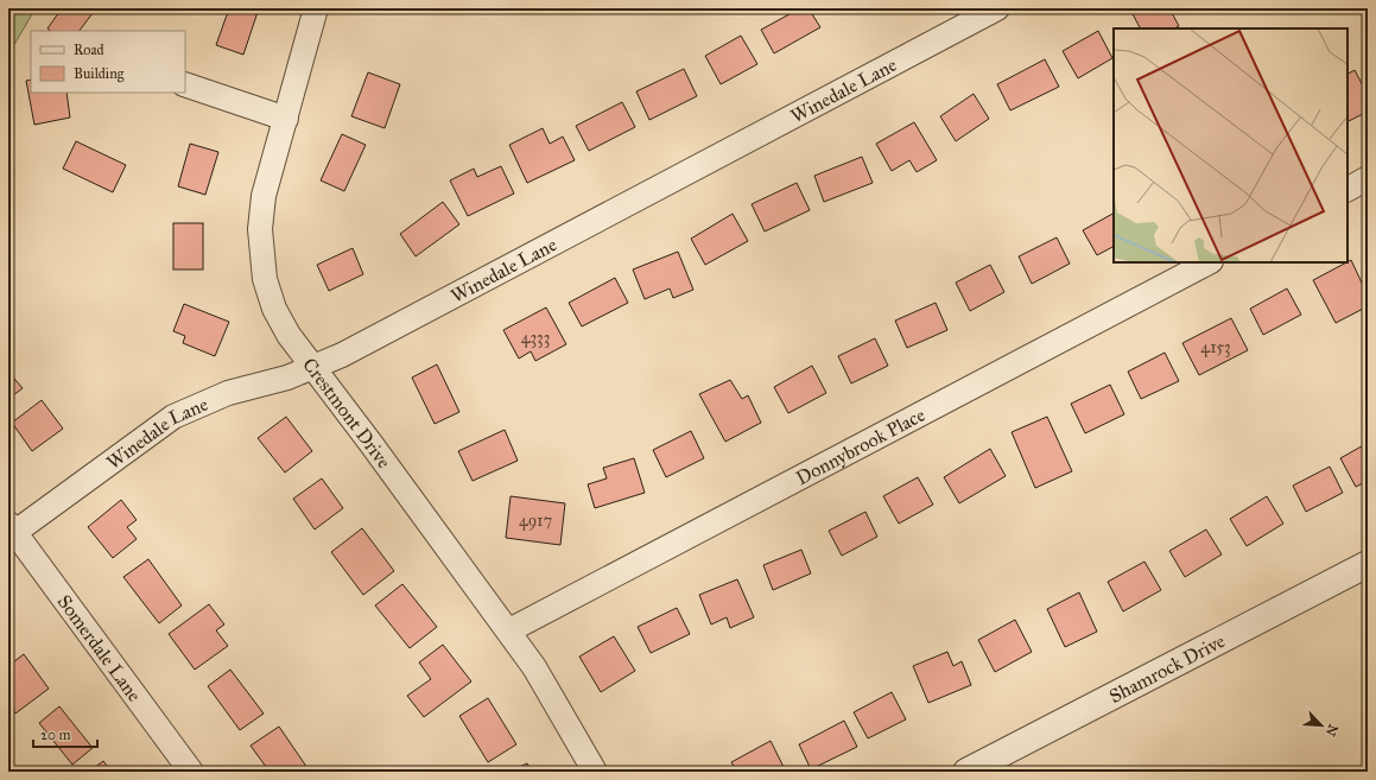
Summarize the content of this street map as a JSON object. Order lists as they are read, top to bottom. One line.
{"streets":{"street":["Winedale Lane","Crestmont Drive","Donnybrook Place","Somerdale Lane","Shamrock Drive"]},"crossings":[["Winedale Lane","Crestmont Drive"],["Winedale Lane","Somerdale Lane"],["Crestmont Drive","Donnybrook Place"]],"house_numbers":["4333","4153","4917"],"legend":["Road","Building"],"scale_bar":"20 m","north":"bottom right"}
